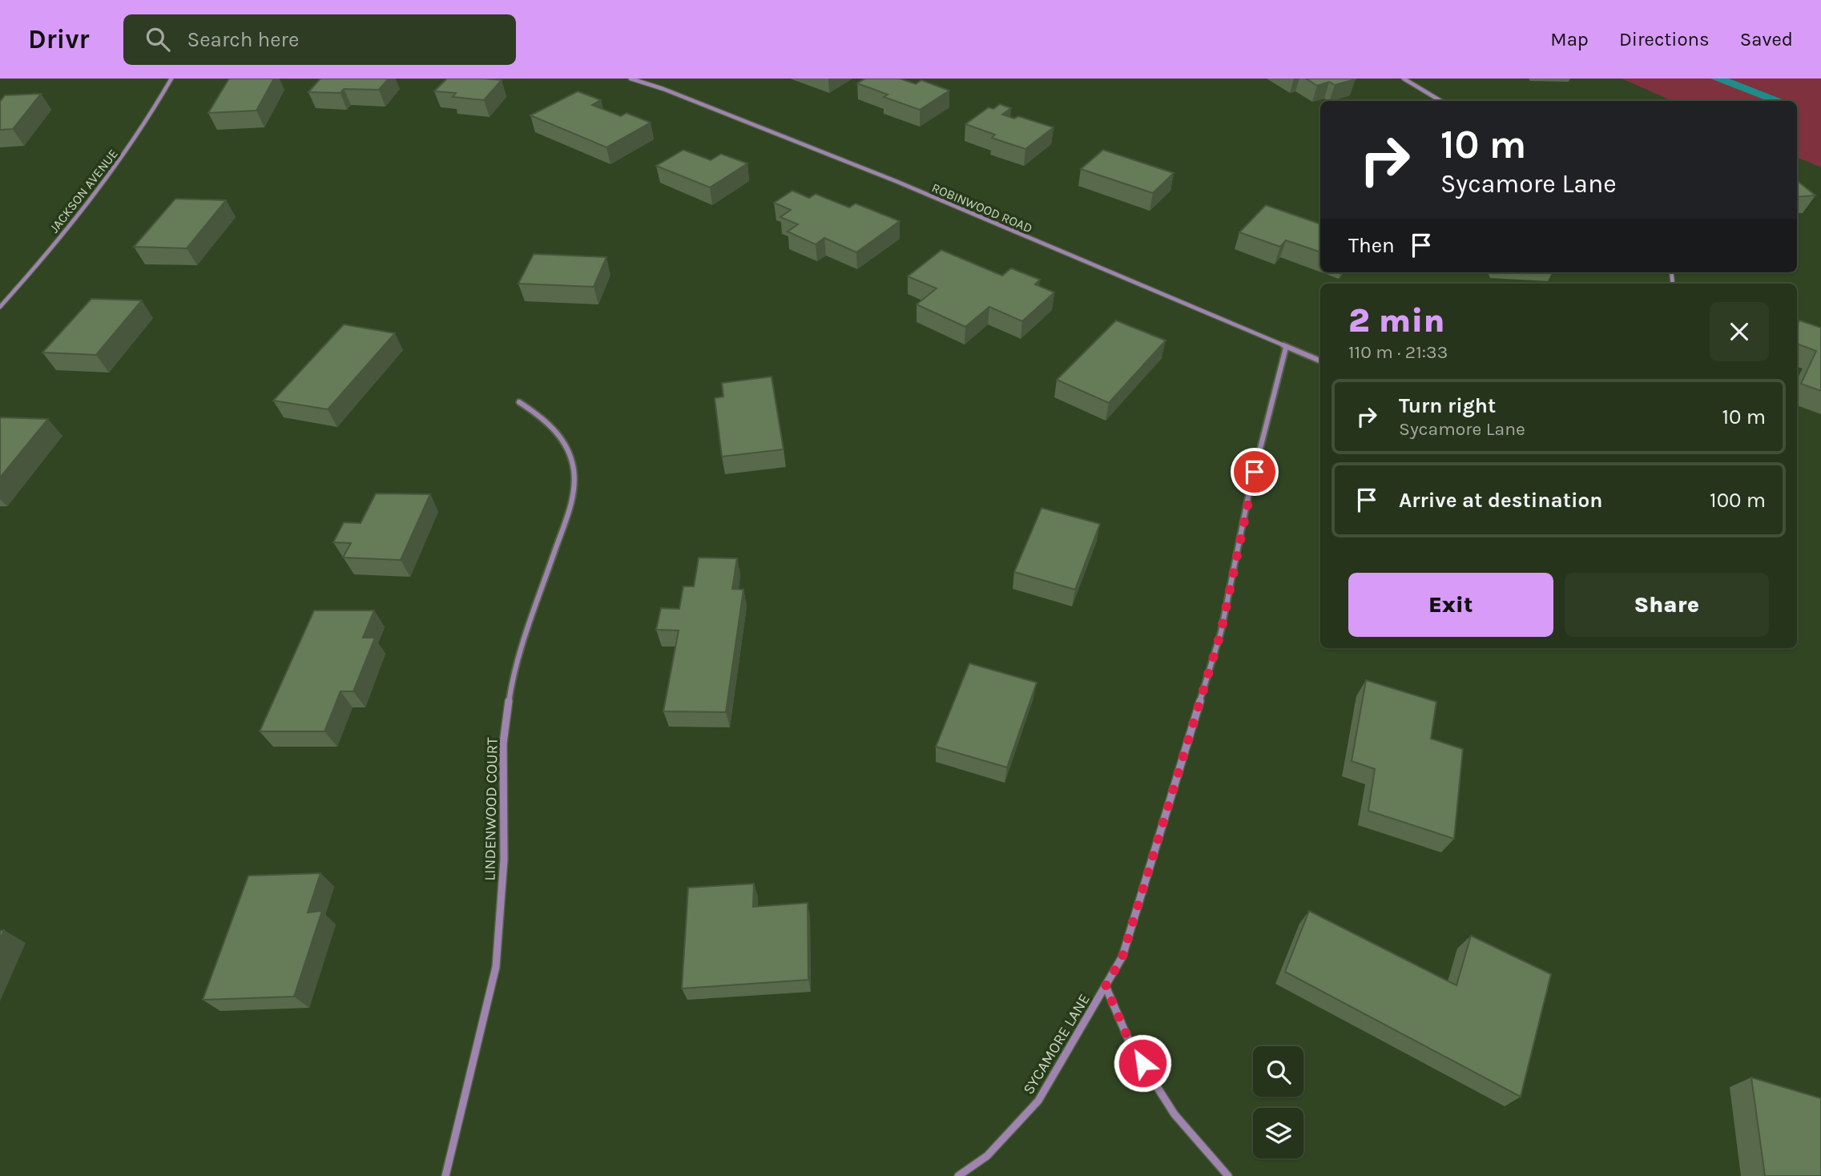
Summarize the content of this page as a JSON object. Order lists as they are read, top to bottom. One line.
{"streets":{"street":["JACKSON AVENUE","ROBINWOOD ROAD","LINDENWOOD COURT","SYCAMORE LANE"]},"crossings":[["ROBINWOOD ROAD","SYCAMORE LANE"]],"page":{"header":"Drivr","search":"Search here","nav":["Map","Directions","Saved"],"turn":["10 m","Sycamore Lane"],"then":"Then","heading":["2 min","110 m · 21:33"],"list":[{"name":"Turn right","note":"Sycamore Lane","value":"10 m"},{"name":"Arrive at destination","value":"100 m"}],"buttons":["Exit","Share"]}}
